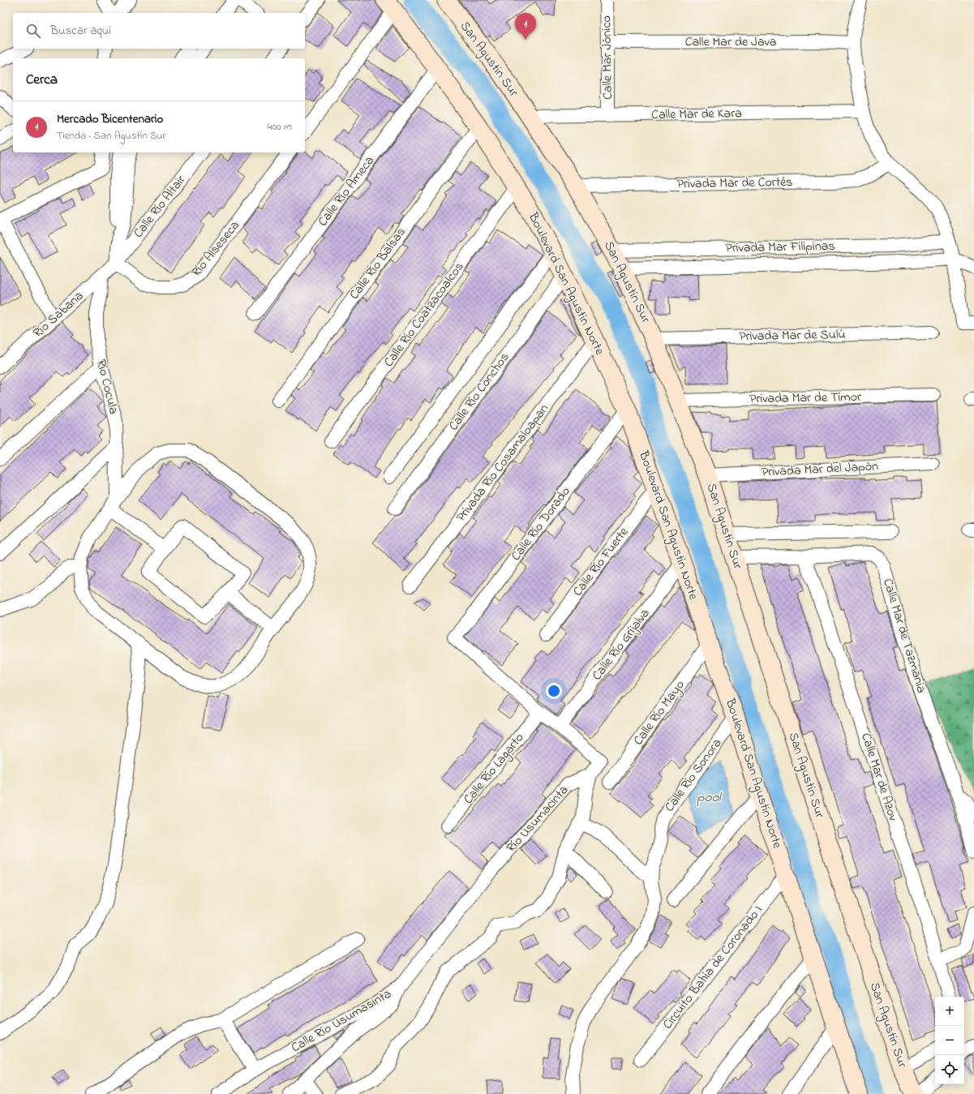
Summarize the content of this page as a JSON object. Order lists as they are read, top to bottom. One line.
{"streets":{"main road":["San Agustín Sur","Boulevard San Agustín Norte"],"street":["Calle Mar de Java","Calle Mar Jónico","Calle Mar de Kara","Privada Mar de Cortés","Calle Río Ameca","Calle Río Altair","Privada Mar Filipinas","Río Alseseca","Calle Río Balsas","Río Sabana","Calle Río Coatzacoalcos","Privada Mar de Sulú","Río Cocula","Calle Río Conchos","Privada Mar de Timor","Privada Río Cosamaloapan","Privada Mar del Japón","Calle Río Dorado","Calle Río Fuerte","Calle Mar de Tazmania","Calle Río Grijalva","Calle Río Mayo","Calle Río Lagarto","Calle Río Sonora","Calle Mar de Azov","Río Usumacinta","Circuito Bahía de Coronado I","Calle Río Usumasinta"]},"crossings":[["Calle Mar de Java","Calle Mar Jónico"],["Calle Mar Jónico","Calle Mar de Kara"],["San Agustín Sur","Calle Mar de Kara"],["San Agustín Sur","Privada Mar de Cortés"],["San Agustín Sur","Privada Mar Filipinas"],["San Agustín Sur","Privada Mar de Sulú"],["San Agustín Sur","Privada Mar de Timor"],["San Agustín Sur","Privada Mar del Japón"],["San Agustín Sur","Calle Mar de Tazmania"],["Calle Río Ameca","Boulevard San Agustín Norte"],["Calle Río Altair","Río Alseseca"],["Calle Río Altair","Río Sabana"],["Río Alseseca","Río Sabana"],["Calle Río Balsas","Boulevard San Agustín Norte"],["Boulevard San Agustín Norte","Calle Río Coatzacoalcos"],["Boulevard San Agustín Norte","Calle Río Conchos"],["Boulevard San Agustín Norte","Privada Río Cosamaloapan"],["Boulevard San Agustín Norte","Calle Río Dorado"],["Boulevard San Agustín Norte","Calle Río Fuerte"],["Boulevard San Agustín Norte","Calle Río Grijalva"],["Boulevard San Agustín Norte","Calle Río Mayo"],["Boulevard San Agustín Norte","Calle Río Sonora"],["Boulevard San Agustín Norte","Circuito Bahía de Coronado I"],["Río Sabana","Río Cocula"],["Calle Río Dorado","Calle Río Lagarto"],["Calle Mar de Tazmania","Calle Mar de Azov"],["Río Usumacinta","Calle Río Usumasinta"]],"water":["pool"],"page":{"pins":"1","search":"Buscar aquí","heading":"Cerca","list":[{"mark":"1","name":"Mercado Bicentenario","note":"Tienda · San Agustín Sur","value":"400 m"}],"map_buttons":["+","−"]}}
